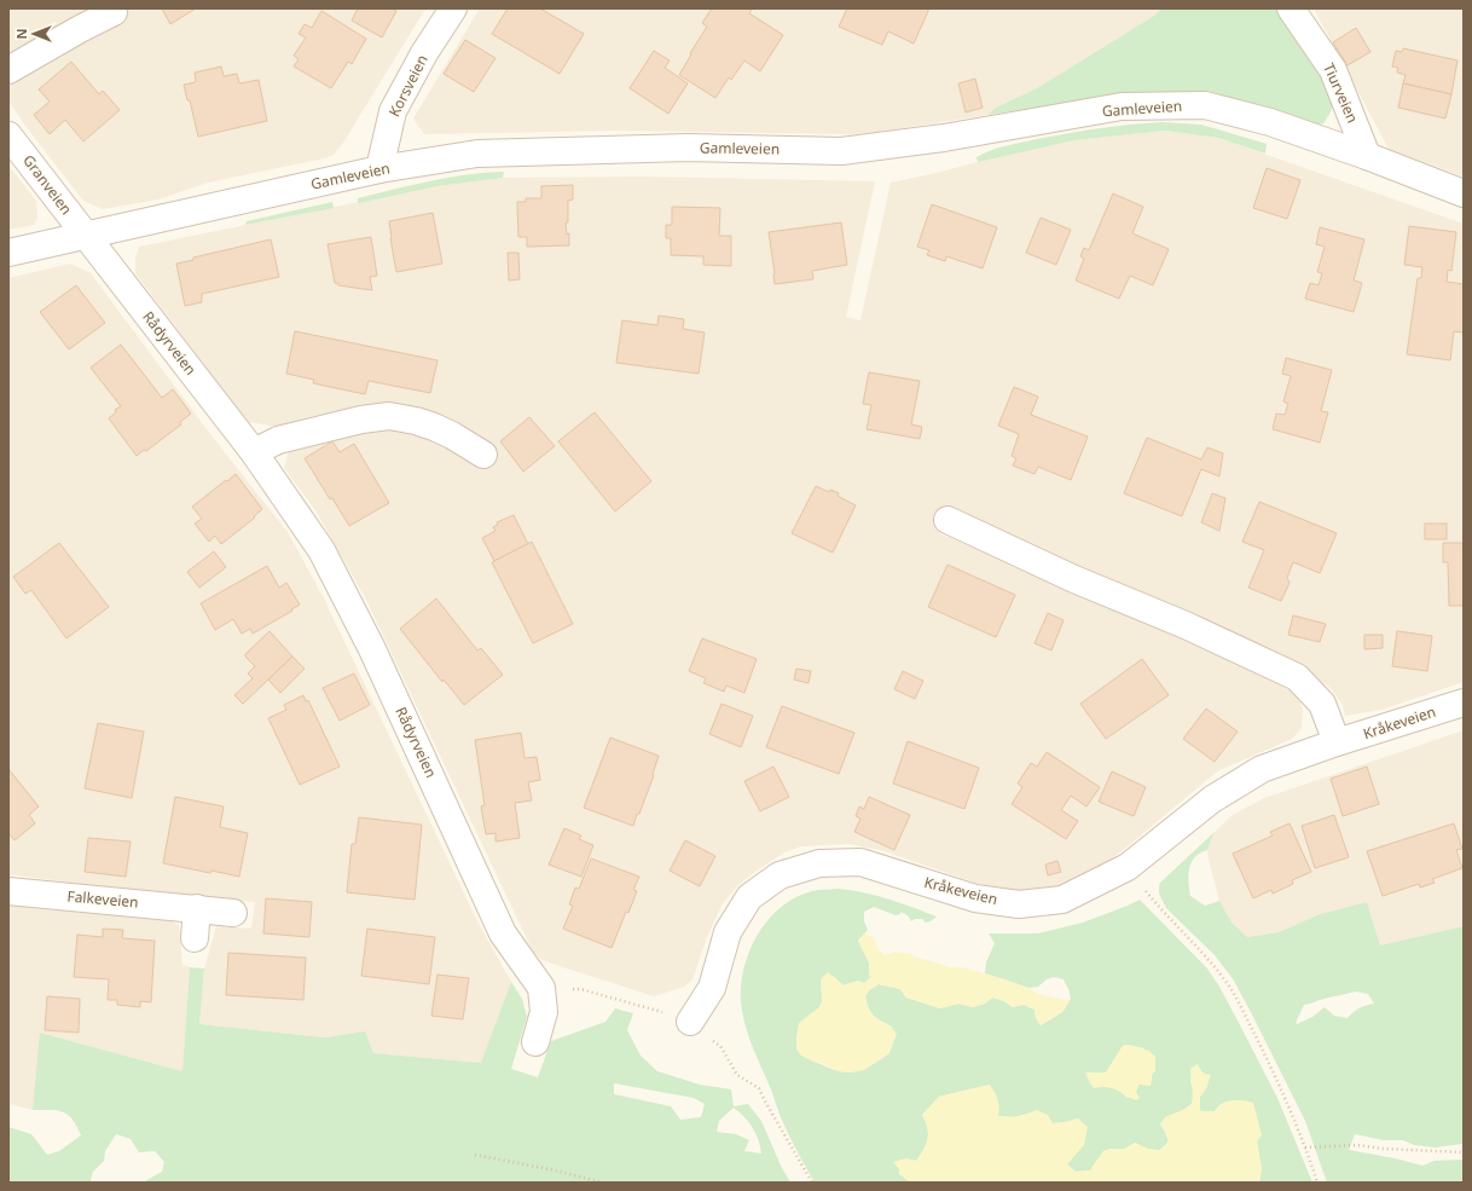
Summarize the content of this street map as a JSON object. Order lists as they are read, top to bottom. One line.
{"streets":{"street":["Korsveien","Tiurveien","Gamleveien","Granveien","Rådyrveien","Kråkeveien","Falkeveien"]},"crossings":[["Korsveien","Gamleveien"],["Tiurveien","Gamleveien"],["Gamleveien","Granveien"],["Gamleveien","Rådyrveien"],["Granveien","Rådyrveien"]],"north":"left"}
